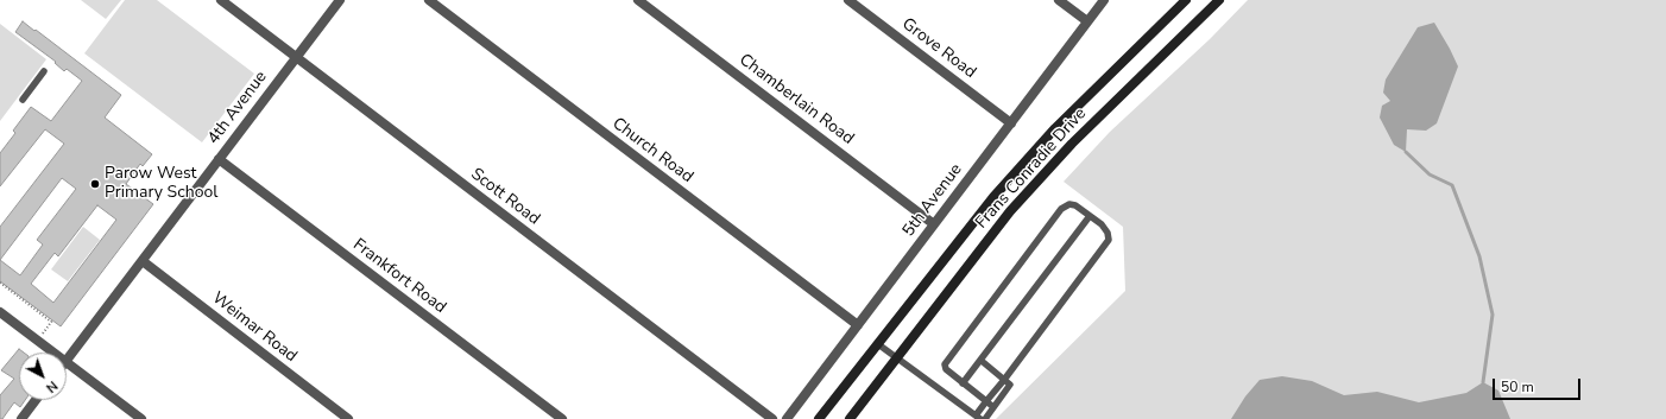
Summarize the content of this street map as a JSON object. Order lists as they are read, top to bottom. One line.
{"streets":{"main road":["Frans Conradie Drive"],"street":["Grove Road","Chamberlain Road","4th Avenue","Church Road","Scott Road","5th Avenue","Frankfort Road","Weimar Road"]},"crossings":[["Grove Road","5th Avenue"],["Chamberlain Road","5th Avenue"],["4th Avenue","Scott Road"],["4th Avenue","Frankfort Road"],["4th Avenue","Weimar Road"],["Church Road","5th Avenue"]],"places":["Parow West Primary School"],"scale_bar":"50 m","north":"bottom right"}
